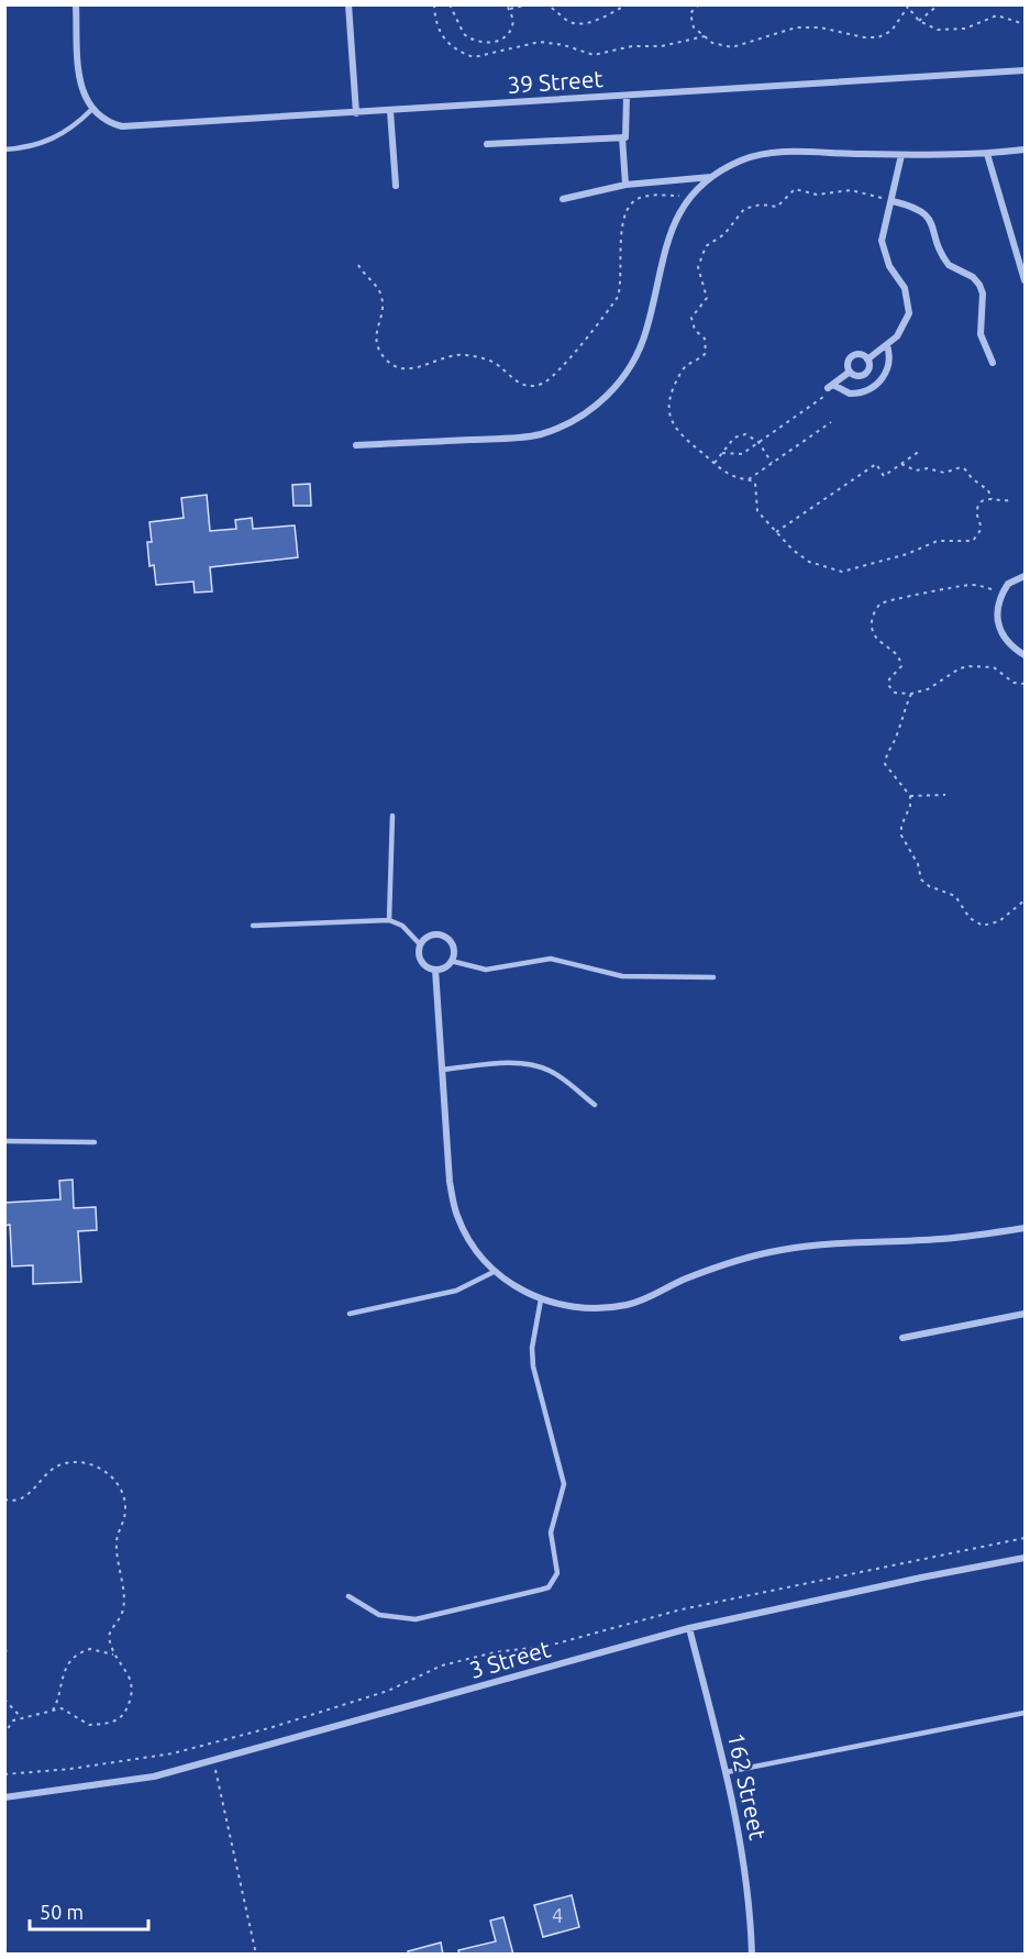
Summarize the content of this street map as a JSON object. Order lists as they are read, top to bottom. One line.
{"streets":{"street":["39 Street","3 Street","162 Street"]},"crossings":[["3 Street","162 Street"]],"house_numbers":["4"],"scale_bar":"50 m"}
